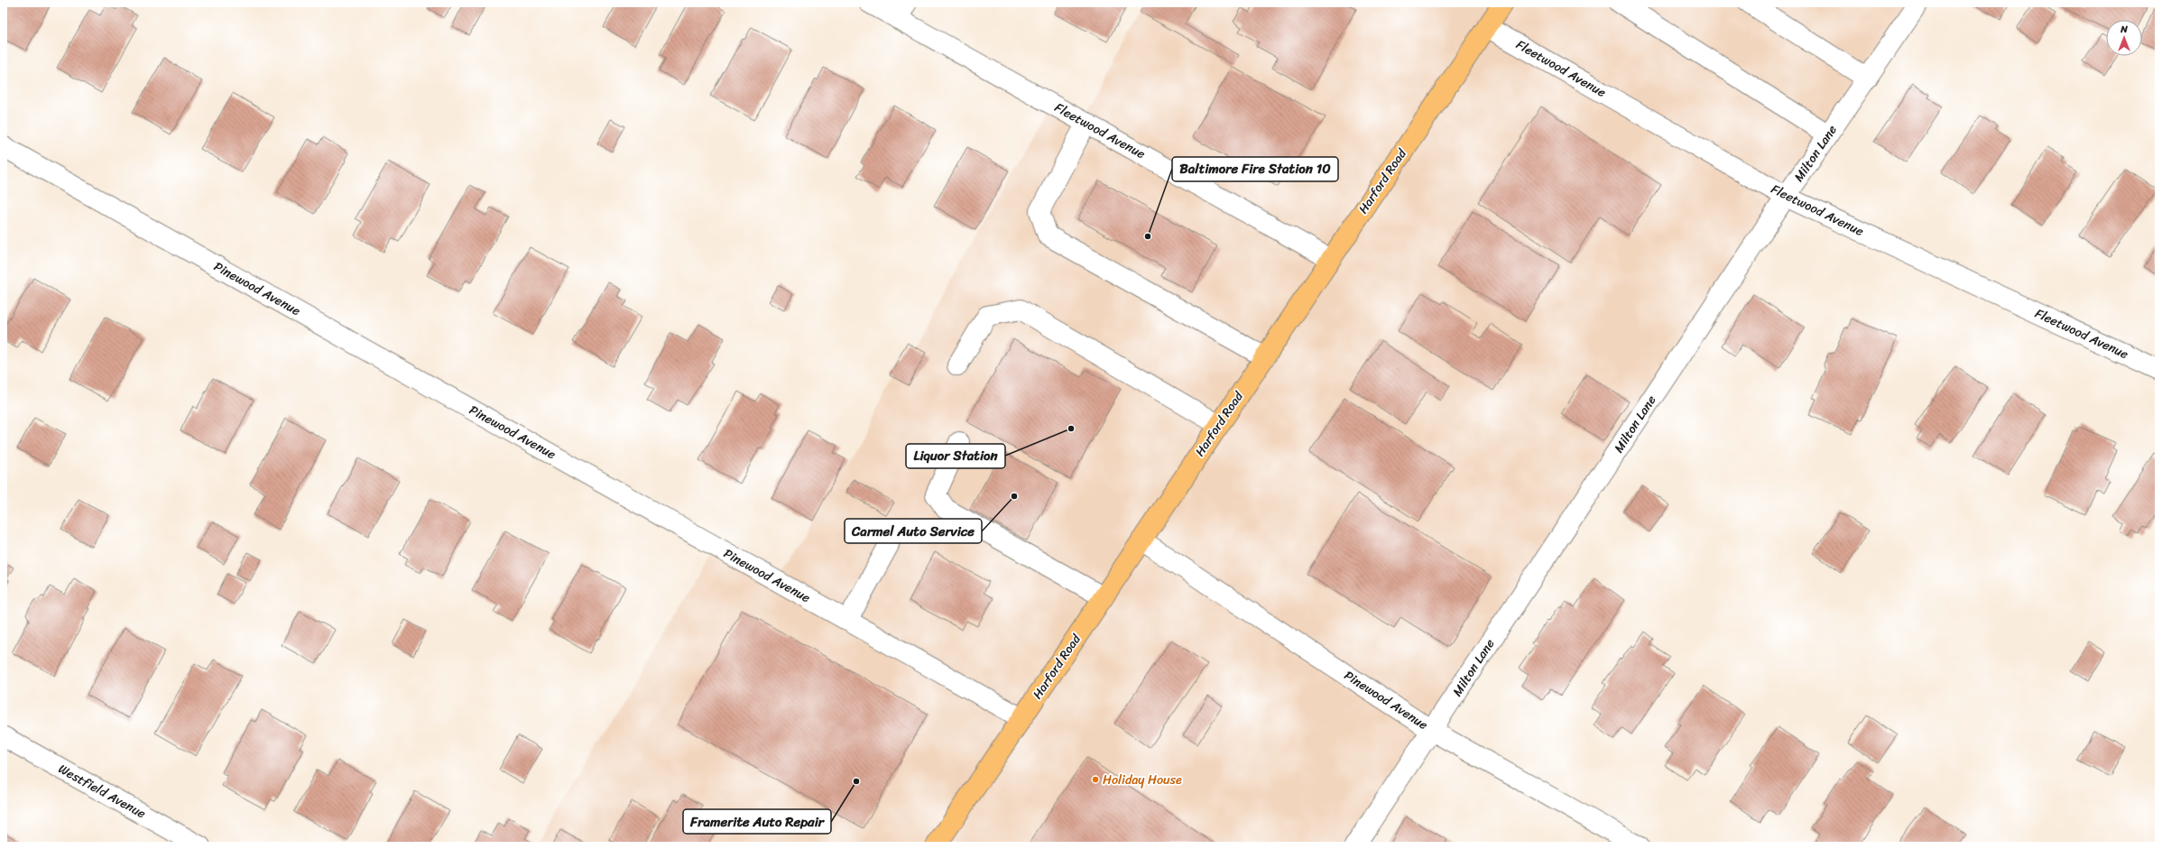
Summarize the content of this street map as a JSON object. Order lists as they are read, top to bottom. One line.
{"streets":{"main road":["Harford Road"],"street":["Fleetwood Avenue","Milton Lane","Pinewood Avenue","Westfield Avenue"]},"crossings":[["Fleetwood Avenue","Milton Lane"],["Fleetwood Avenue","Harford Road"],["Milton Lane","Pinewood Avenue"],["Harford Road","Pinewood Avenue"]],"places":["Baltimore Fire Station 10","Liquor Station","Carmel Auto Service","Holiday House","Framerite Auto Repair"],"north":"top"}
